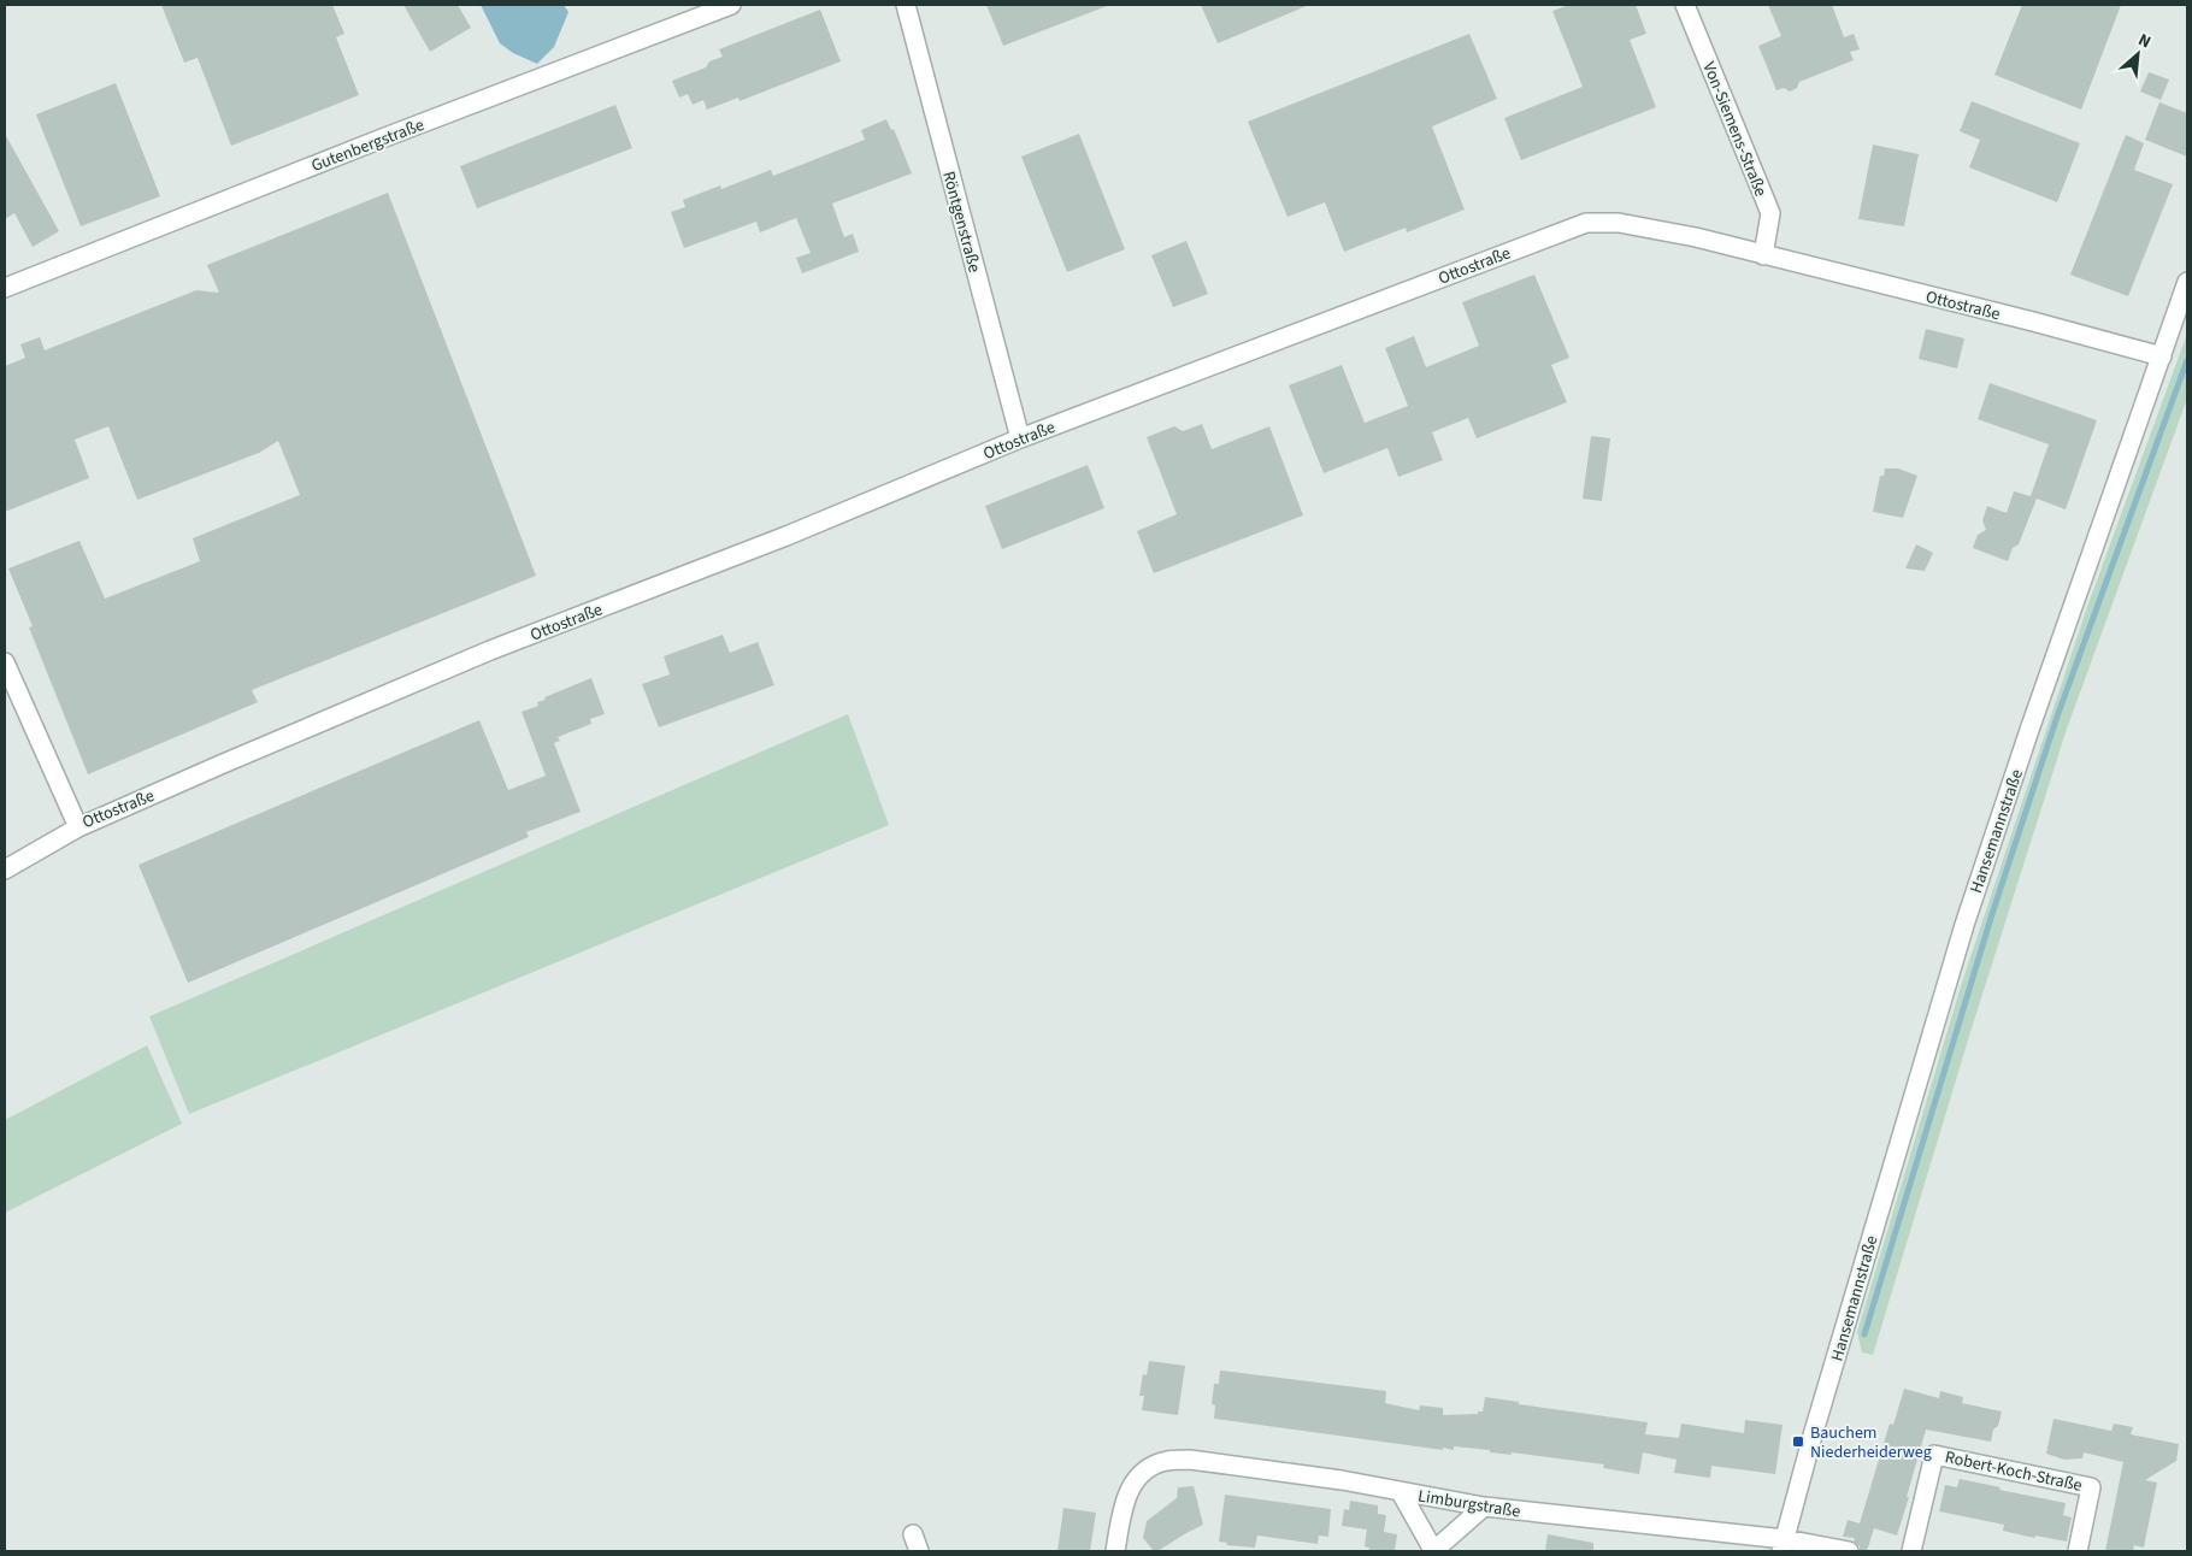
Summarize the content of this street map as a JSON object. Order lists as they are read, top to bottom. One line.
{"streets":{"street":["Von-Siemens-Straße","Gutenbergstraße","Röntgenstraße","Ottostraße","Hansemannstraße","Robert-Koch-Straße","Limburgstraße"]},"crossings":[["Von-Siemens-Straße","Ottostraße"],["Röntgenstraße","Ottostraße"],["Ottostraße","Hansemannstraße"],["Hansemannstraße","Limburgstraße"]],"places":{"transit":["Bauchem Niederheiderweg"]},"north":"top right"}
